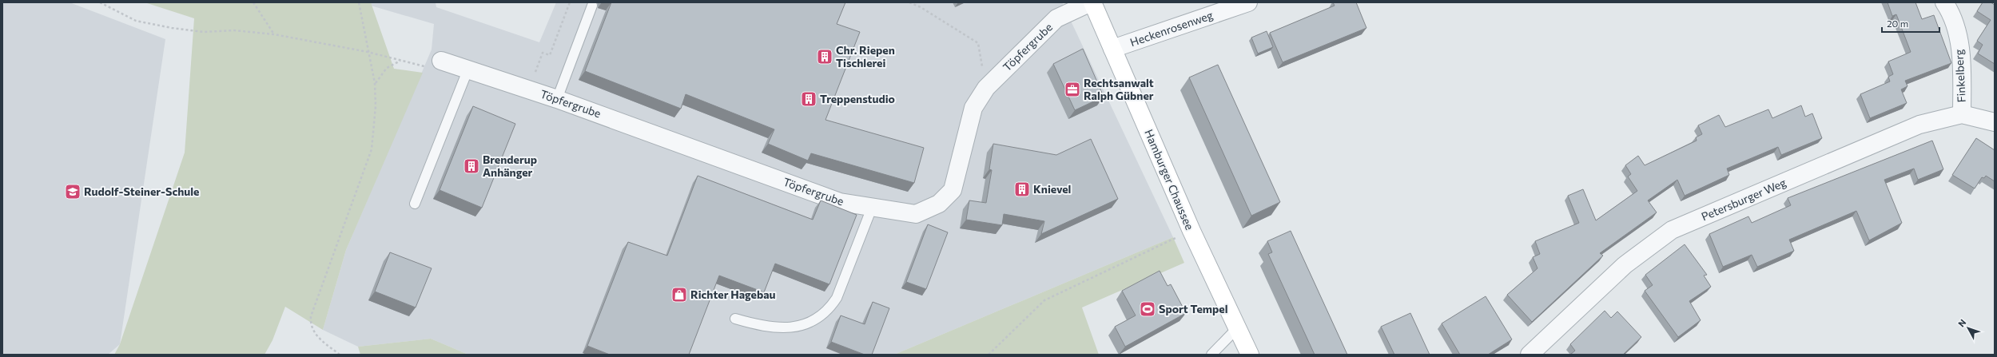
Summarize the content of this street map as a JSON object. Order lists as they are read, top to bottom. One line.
{"streets":{"main road":["Hamburger Chaussee"],"street":["Heckenrosenweg","Töpfergrube","Finkelberg","Petersburger Weg"]},"crossings":[["Heckenrosenweg","Hamburger Chaussee"],["Töpfergrube","Hamburger Chaussee"],["Finkelberg","Petersburger Weg"]],"places":{"building":["Chr. Riepen Tischlerei","Treppenstudio","Brenderup Anhänger","Knievel"],"office":["Rechtsanwalt Ralph Gübner"],"school or university":["Rudolf-Steiner-Schule"],"shop":["Richter Hagebau"],"sports":["Sport Tempel"]},"scale_bar":"20 m","north":"top left"}
